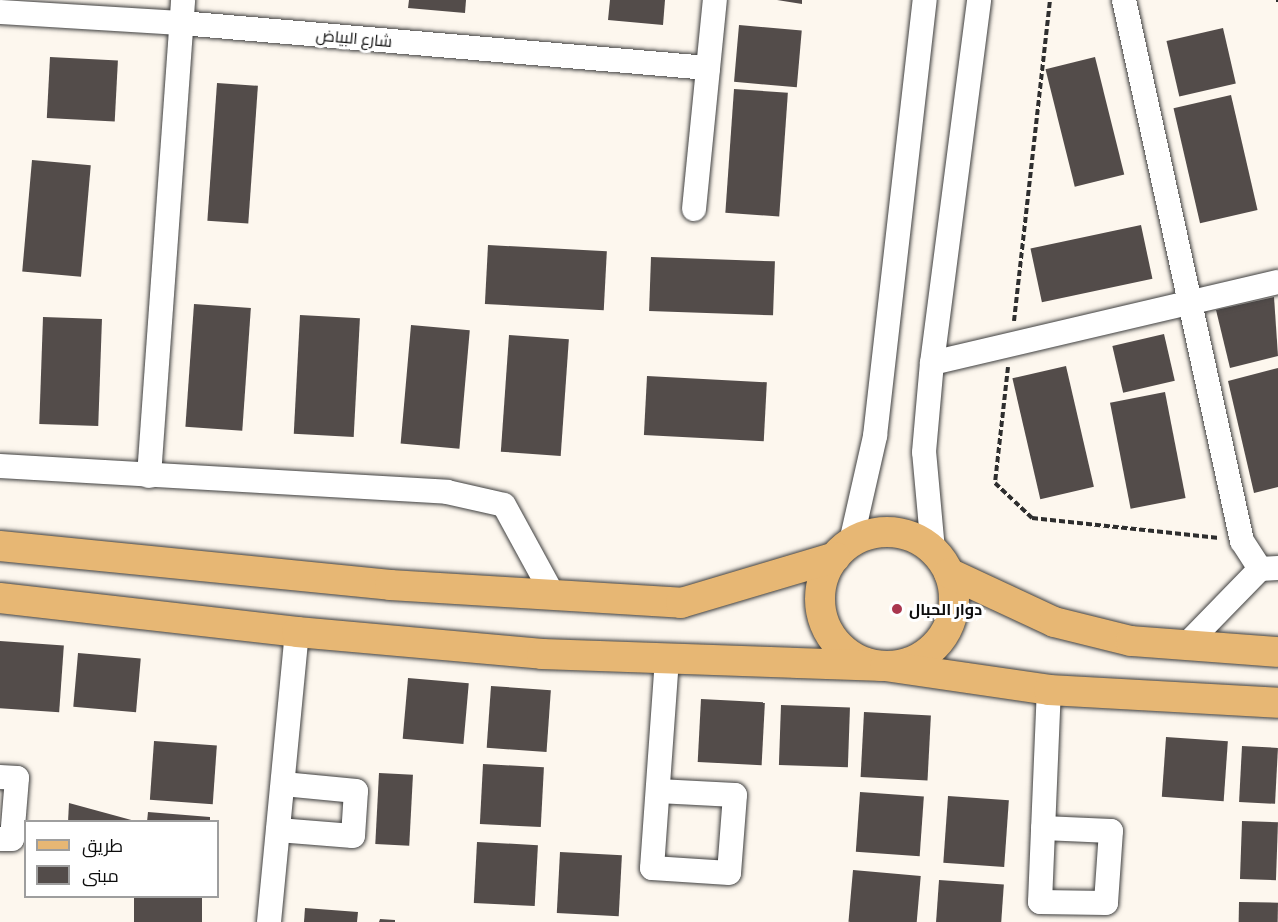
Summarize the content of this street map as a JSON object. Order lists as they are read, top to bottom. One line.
{"streets":{"street":["شارع البياض"]},"places":["دوار الحبال"],"legend":["طريق","مبنى"]}
